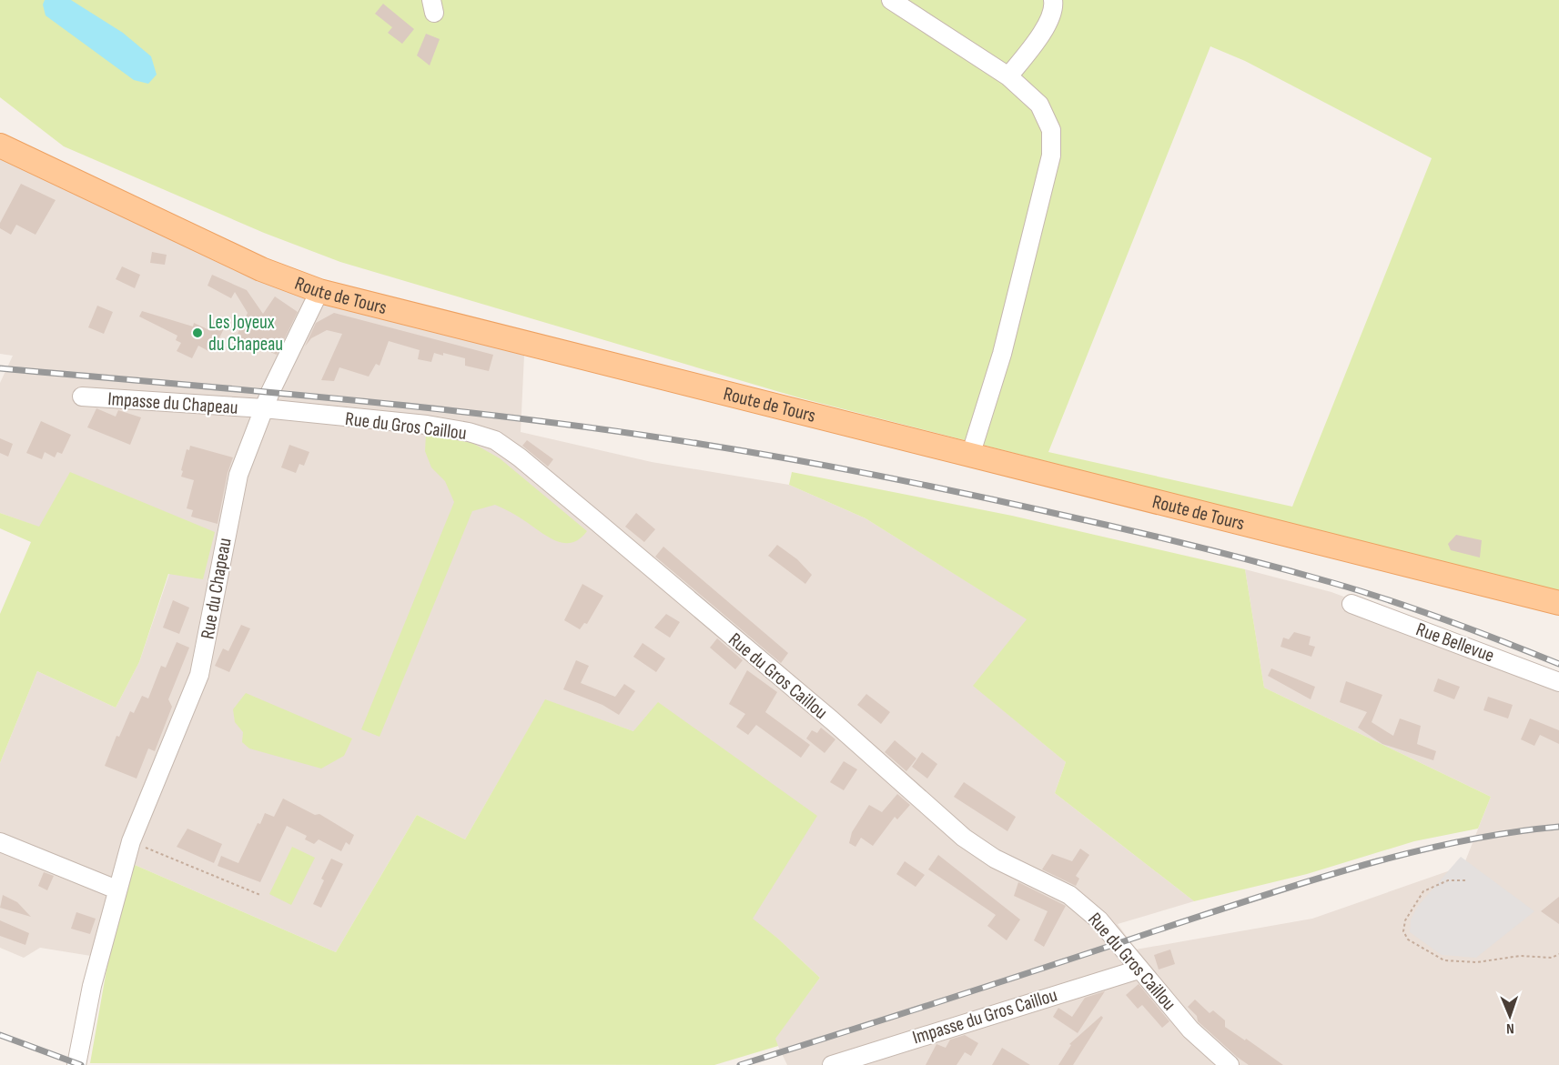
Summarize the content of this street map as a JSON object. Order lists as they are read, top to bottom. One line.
{"streets":{"main road":["Route de Tours"],"street":["Impasse du Chapeau","Rue du Gros Caillou","Rue du Chapeau","Rue Bellevue","Impasse du Gros Caillou"]},"crossings":[["Route de Tours","Rue du Chapeau"],["Impasse du Chapeau","Rue du Gros Caillou"],["Impasse du Chapeau","Rue du Chapeau"],["Rue du Gros Caillou","Rue du Chapeau"],["Rue du Gros Caillou","Impasse du Gros Caillou"]],"places":["Les Joyeux du Chapeau"],"north":"bottom"}
